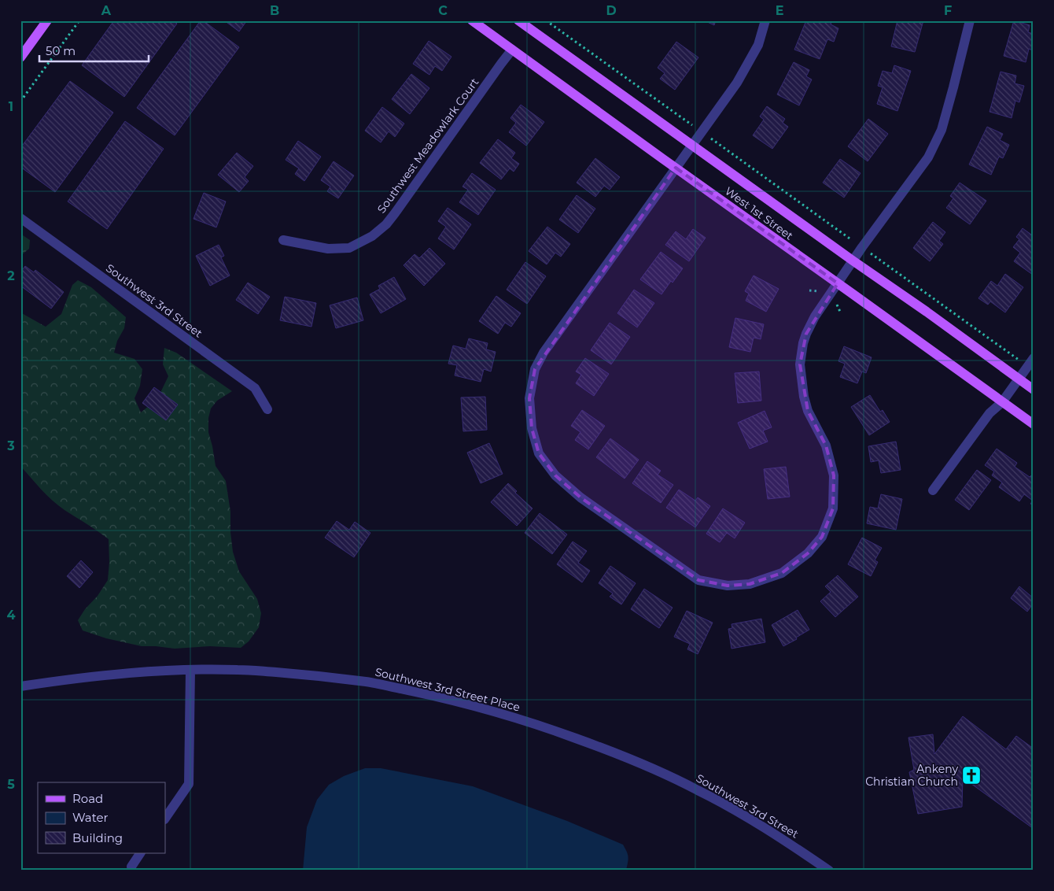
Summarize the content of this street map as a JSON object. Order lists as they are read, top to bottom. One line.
{"streets":{"main road":["West 1st Street"],"street":["Southwest Meadowlark Court","Southwest 3rd Street","Southwest 3rd Street Place"]},"crossings":[["Southwest Meadowlark Court","West 1st Street"],["Southwest 3rd Street","Southwest 3rd Street Place"]],"places":{"church":["Ankeny Christian Church"]},"legend":["Road","Water","Building"],"scale_bar":"50 m","grid":{"columns":["A","B","C","D","E","F"],"rows":["1","2","3","4","5"]}}
